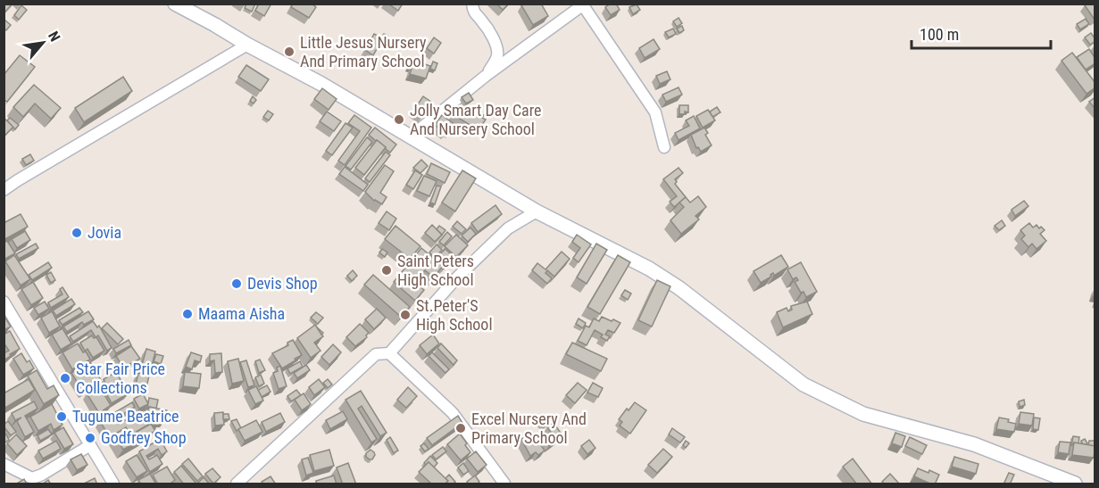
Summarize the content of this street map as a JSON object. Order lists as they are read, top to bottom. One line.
{"places":["Little Jesus Nursery And Primary School","Jolly Smart Day Care And Nursery School","Jovia","Saint Peters High School","Devis Shop","Maama Aisha","St.Peter'S High School","Star Fair Price Collections","Tugume Beatrice","Excel Nursery And Primary School","Godfrey Shop"],"scale_bar":"100 m","north":"top right"}
